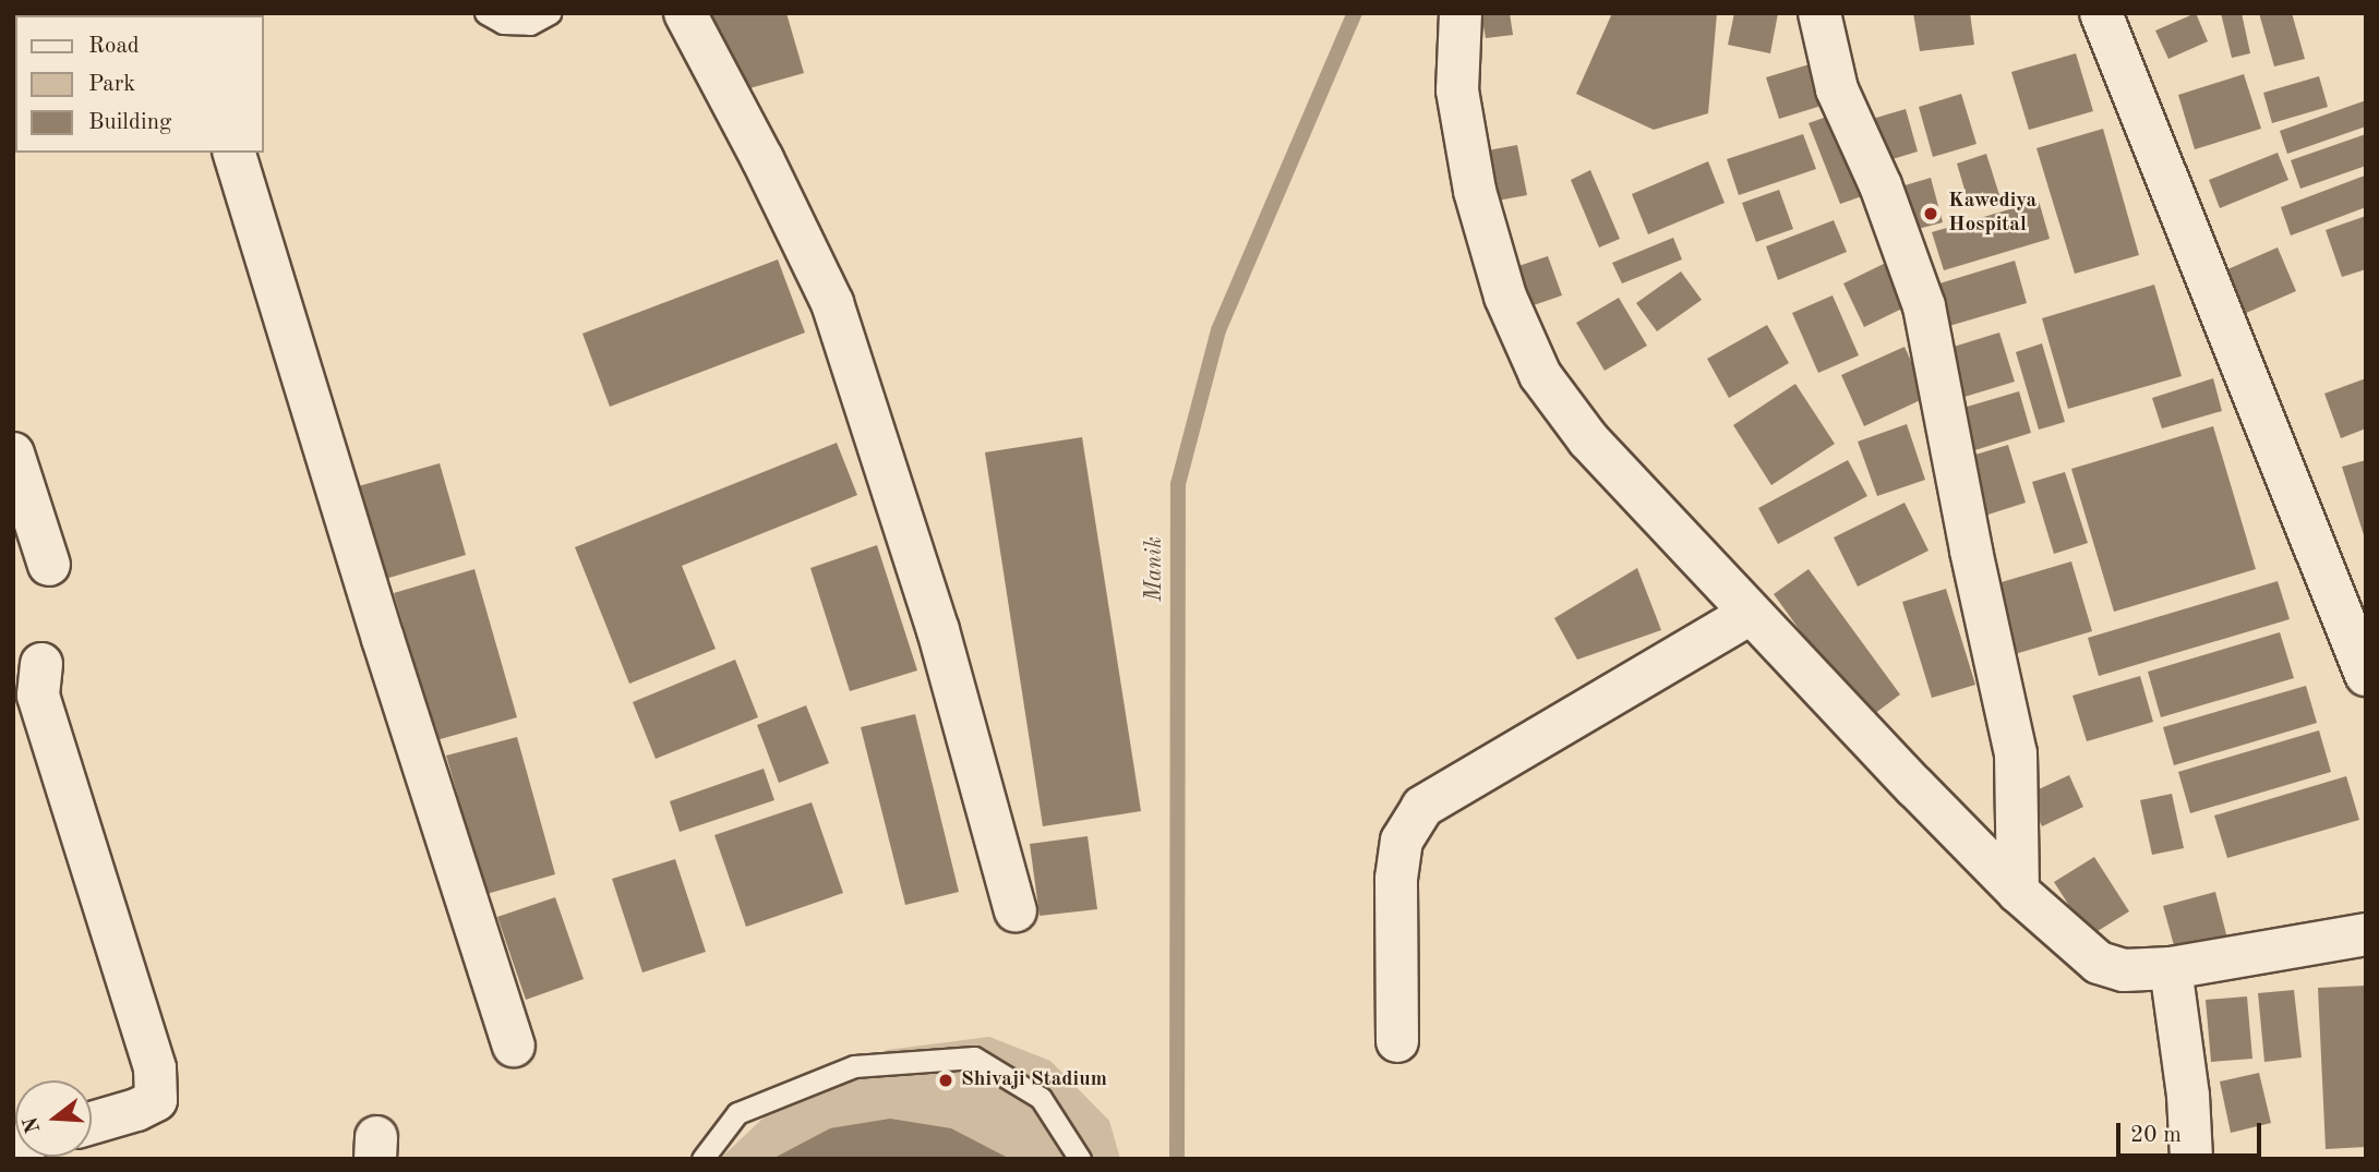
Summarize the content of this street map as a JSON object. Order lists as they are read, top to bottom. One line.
{"water":["Manik"],"places":["Kawediya Hospital","Shivaji Stadium"],"legend":["Road","Park","Building"],"scale_bar":"20 m","north":"left"}
